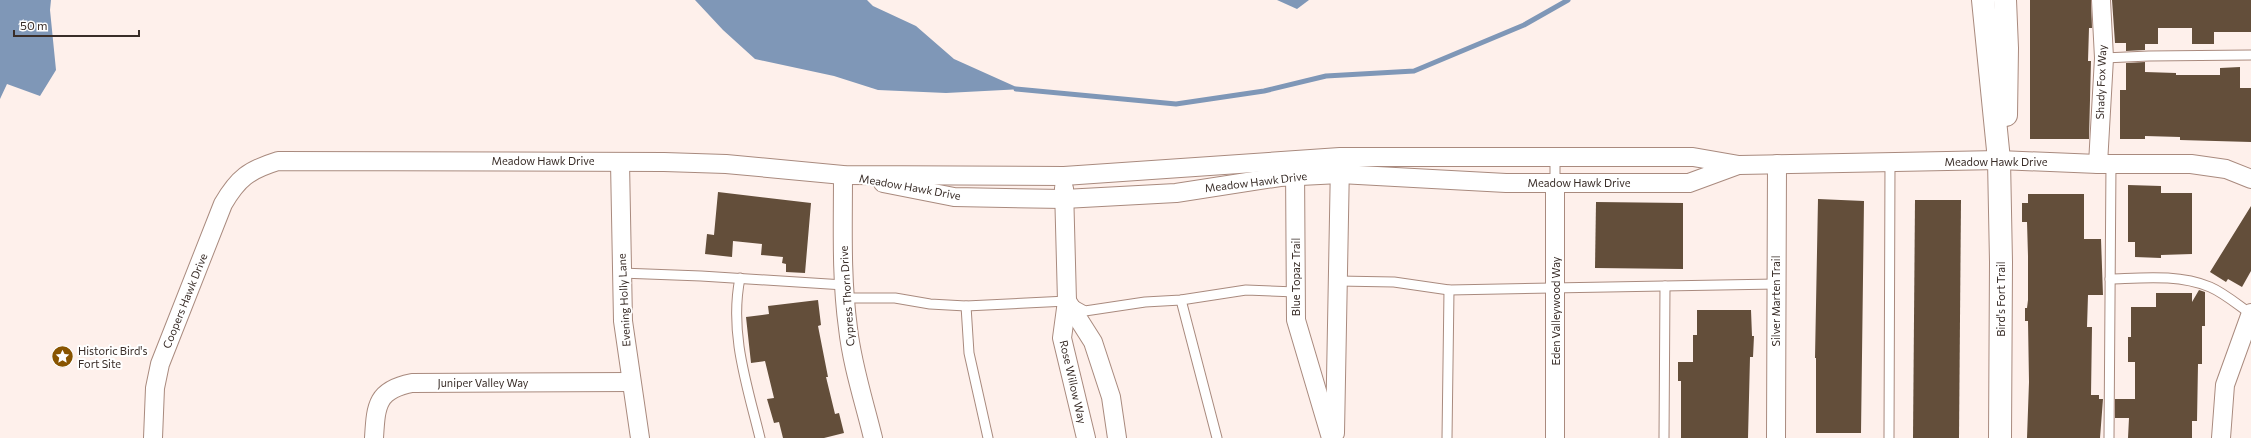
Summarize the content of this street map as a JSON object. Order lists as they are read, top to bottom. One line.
{"streets":{"street":["Shady Fox Way","Meadow Hawk Drive","Blue Topaz Trail","Cypress Thorn Drive","Bird's Fort Trail","Evening Holly Lane","Coopers Hawk Drive","Silver Marten Trail","Eden Valleywood Way","Rose Willow Way","Juniper Valley Way"]},"crossings":[["Shady Fox Way","Meadow Hawk Drive"],["Meadow Hawk Drive","Blue Topaz Trail"],["Meadow Hawk Drive","Cypress Thorn Drive"],["Meadow Hawk Drive","Bird's Fort Trail"],["Meadow Hawk Drive","Evening Holly Lane"],["Meadow Hawk Drive","Coopers Hawk Drive"],["Meadow Hawk Drive","Silver Marten Trail"],["Meadow Hawk Drive","Eden Valleywood Way"],["Meadow Hawk Drive","Rose Willow Way"],["Evening Holly Lane","Juniper Valley Way"]],"places":{"place":["Historic Bird's Fort Site"]},"scale_bar":"50 m"}
